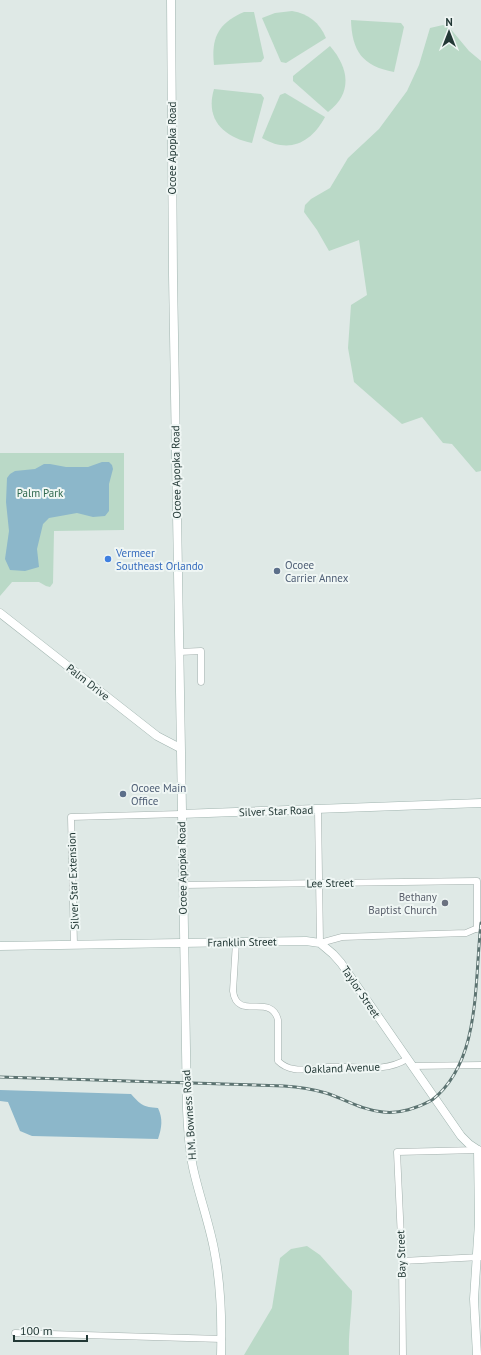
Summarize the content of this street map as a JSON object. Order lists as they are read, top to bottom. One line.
{"streets":{"main road":["Ocoee Apopka Road","Palm Drive","Silver Star Road","Franklin Street","Taylor Street","H.M. Bowness Road"],"street":["Silver Star Extension","Lee Street","Oakland Avenue","Bay Street"]},"crossings":[["Ocoee Apopka Road","Palm Drive"],["Ocoee Apopka Road","Silver Star Road"],["Ocoee Apopka Road","Lee Street"],["Ocoee Apopka Road","Franklin Street"],["Ocoee Apopka Road","H.M. Bowness Road"],["Silver Star Road","Silver Star Extension"],["Silver Star Extension","Franklin Street"],["Lee Street","Franklin Street"],["Franklin Street","Taylor Street"],["Franklin Street","Oakland Avenue"],["Franklin Street","H.M. Bowness Road"],["Taylor Street","Oakland Avenue"],["Taylor Street","Bay Street"]],"parks":["Palm Park"],"places":["Vermeer Southeast Orlando","Ocoee Carrier Annex","Ocoee Main Office","Bethany Baptist Church"],"scale_bar":"100 m","north":"top"}
